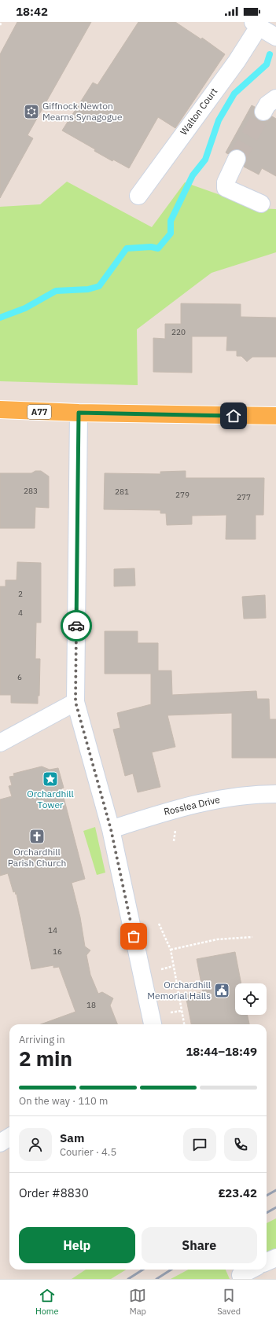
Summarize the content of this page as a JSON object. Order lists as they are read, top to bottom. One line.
{"streets":{"main road":["A77"],"street":["Walton Court","Rosslea Drive"]},"places":{"synagogue":["Giffnock Newton Mearns Synagogue"],"place":["Orchardhill Tower"],"church":["Orchardhill Parish Church"],"public building":["Orchardhill Memorial Halls"]},"house_numbers":["220","283","281","279","277","2","4","6","14","16","18"],"page":{"status":"18:42","heading":["2 min","Arriving in","18:44–18:49"],"panel":["Sam","Courier · 4.5","Order #8830","£23.42"],"bar":"On the way · 110 m","buttons":["Help","Share"],"tabs":["Home","Map","Saved"]}}
